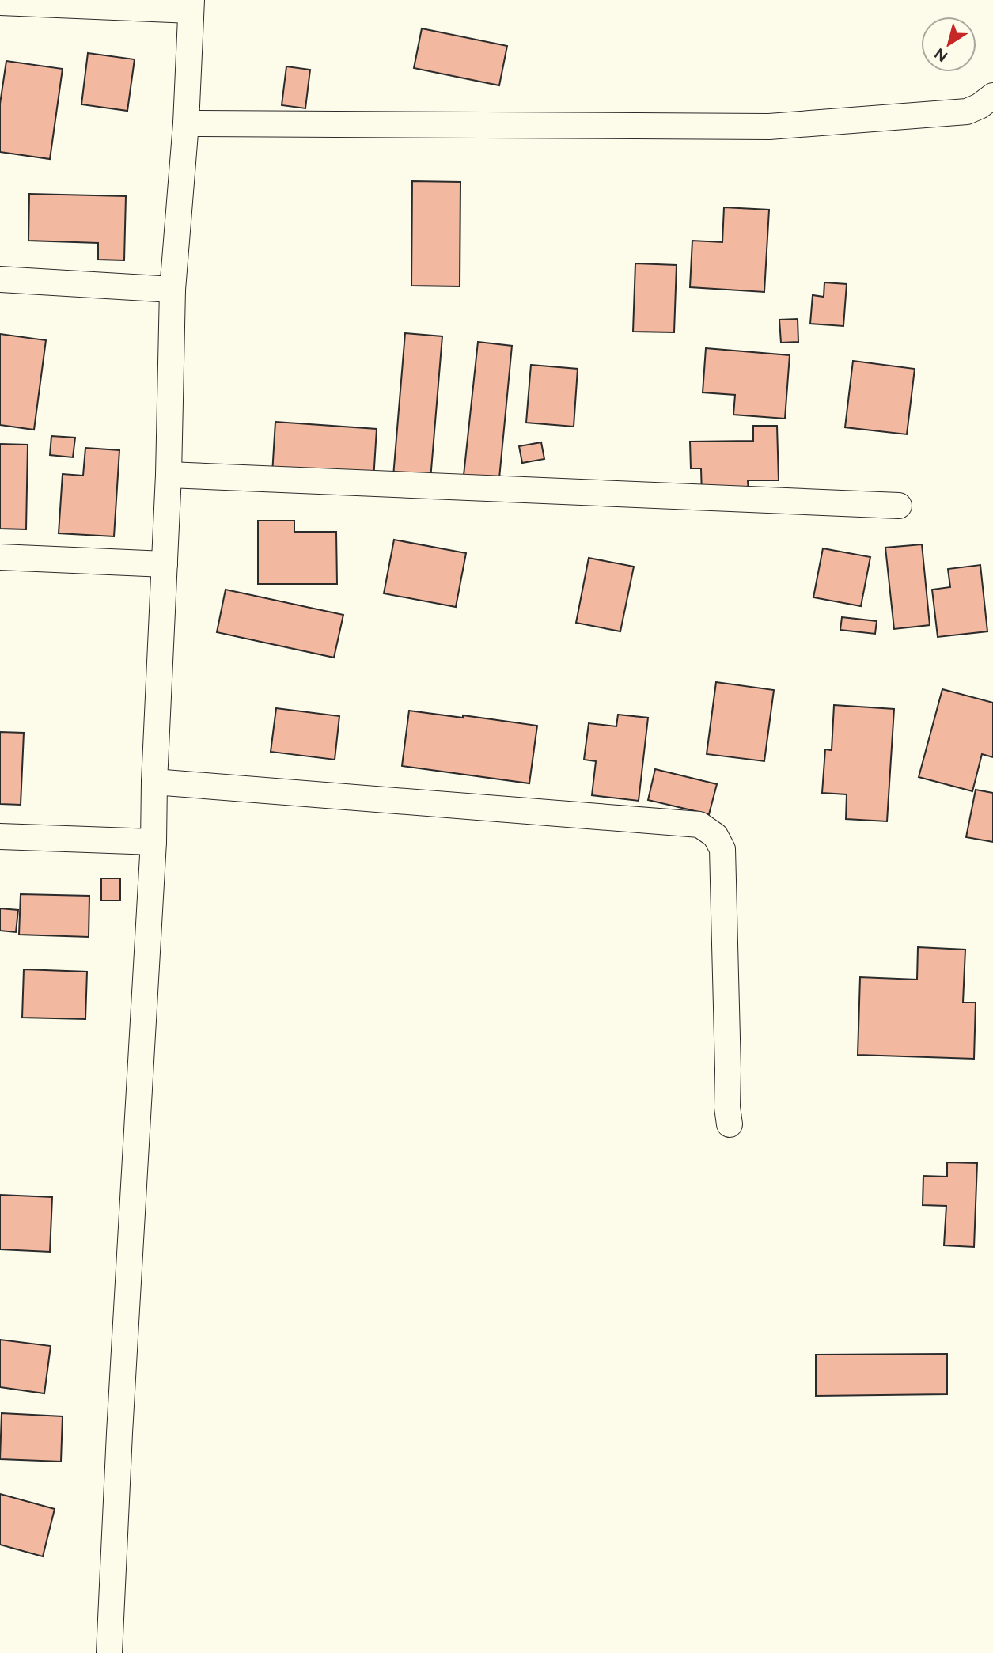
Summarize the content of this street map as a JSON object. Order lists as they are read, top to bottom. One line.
{"north":"bottom left"}
